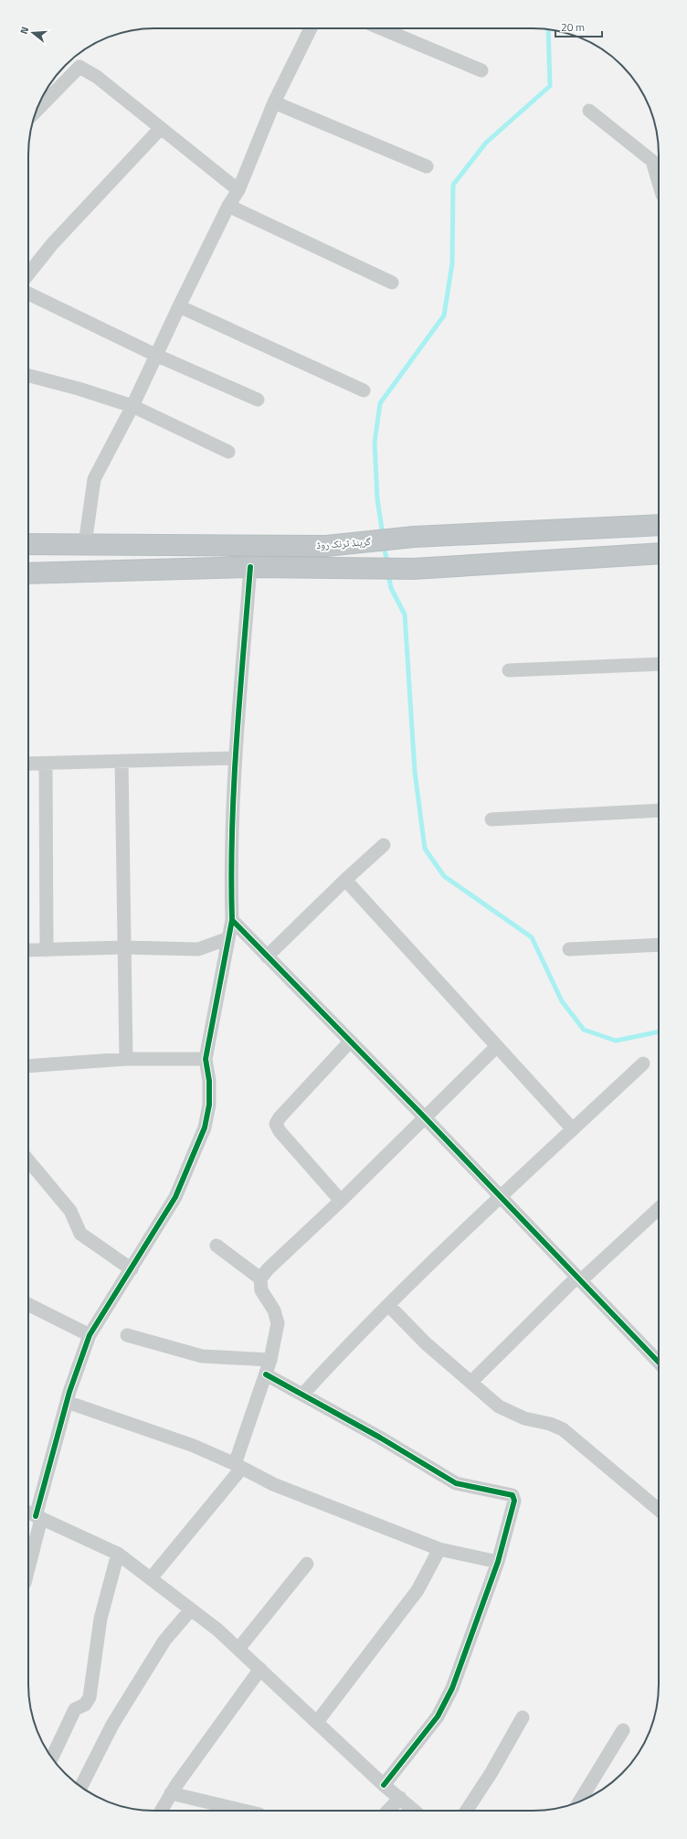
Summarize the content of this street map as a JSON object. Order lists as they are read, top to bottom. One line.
{"streets":{"highway":["گرینڈ ٹرنک روڈ"]},"scale_bar":"20 m","north":"left"}
